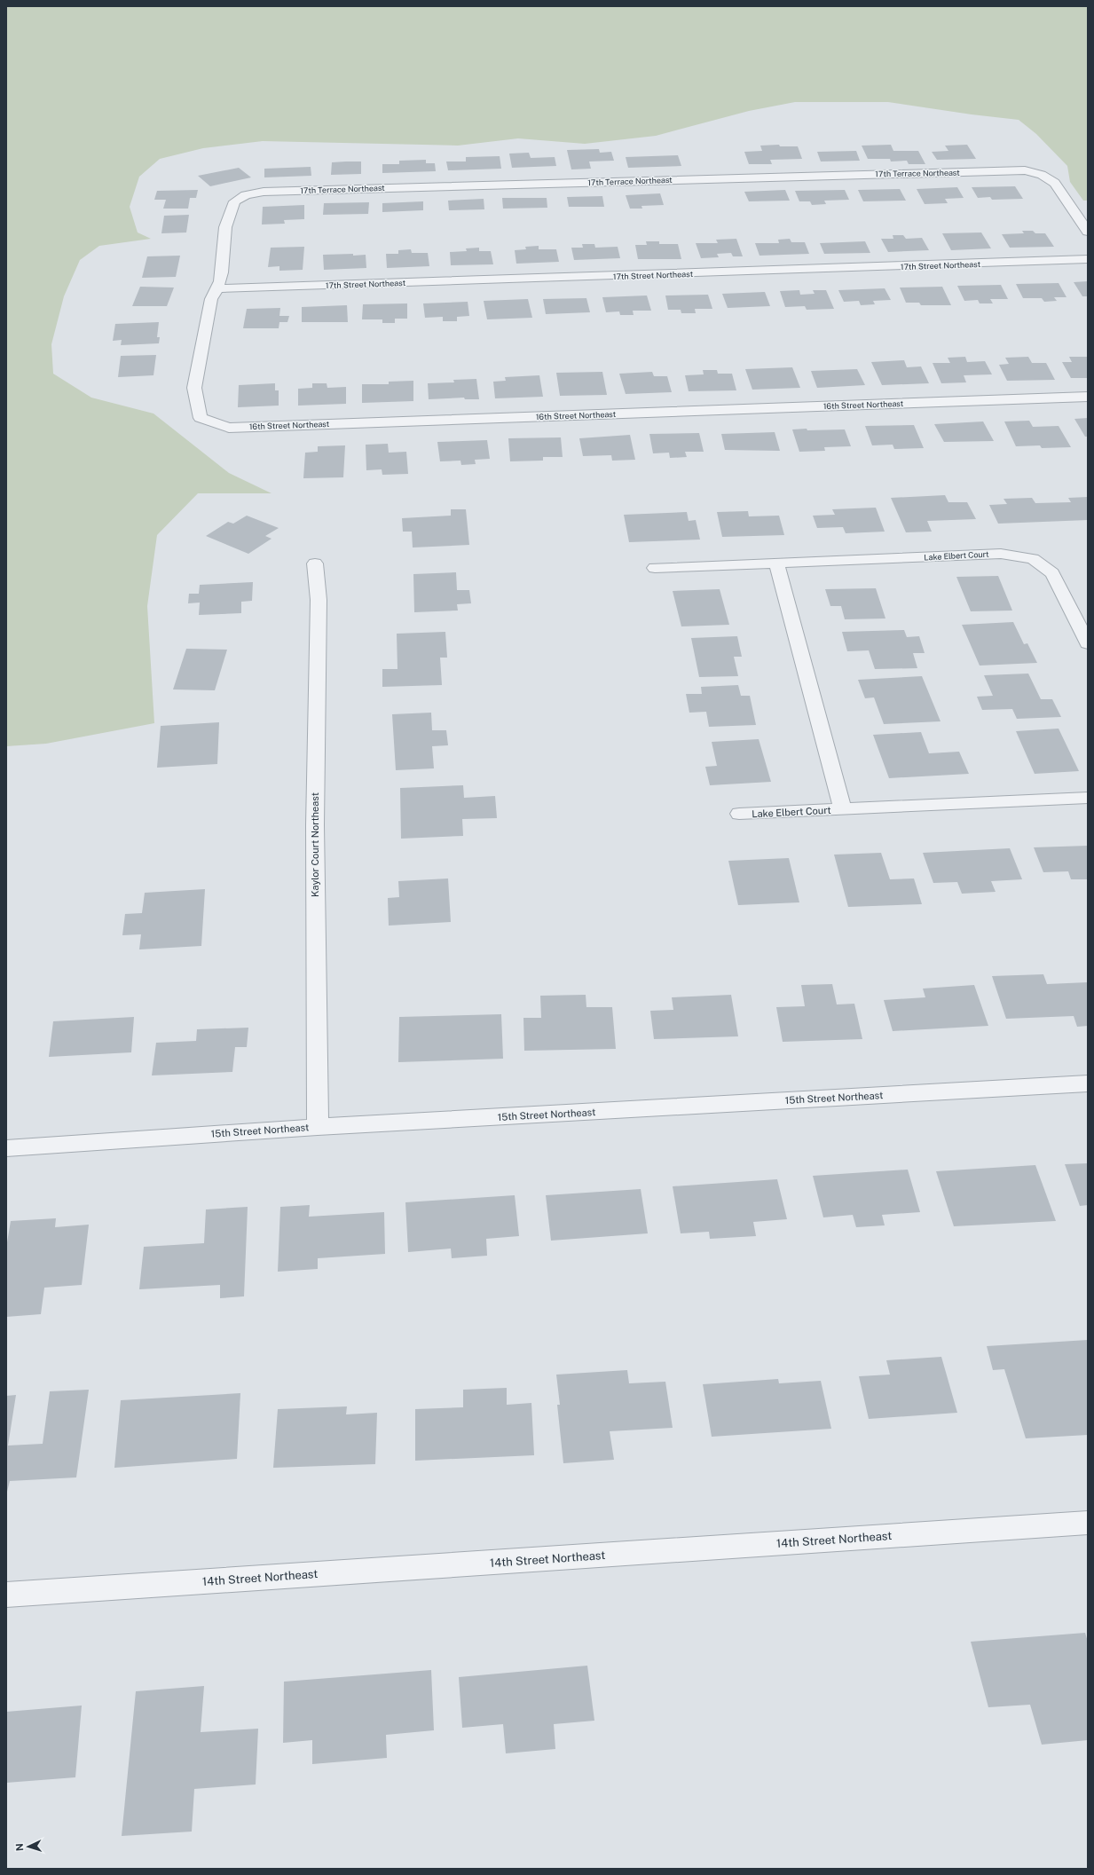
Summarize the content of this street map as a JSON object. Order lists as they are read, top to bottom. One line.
{"streets":{"street":["17th Terrace Northeast","17th Street Northeast","16th Street Northeast","Lake Elbert Court","Kaylor Court Northeast","15th Street Northeast","14th Street Northeast"]},"crossings":[["17th Terrace Northeast","17th Street Northeast"],["17th Terrace Northeast","16th Street Northeast"],["17th Street Northeast","16th Street Northeast"],["Kaylor Court Northeast","15th Street Northeast"]],"north":"left"}
